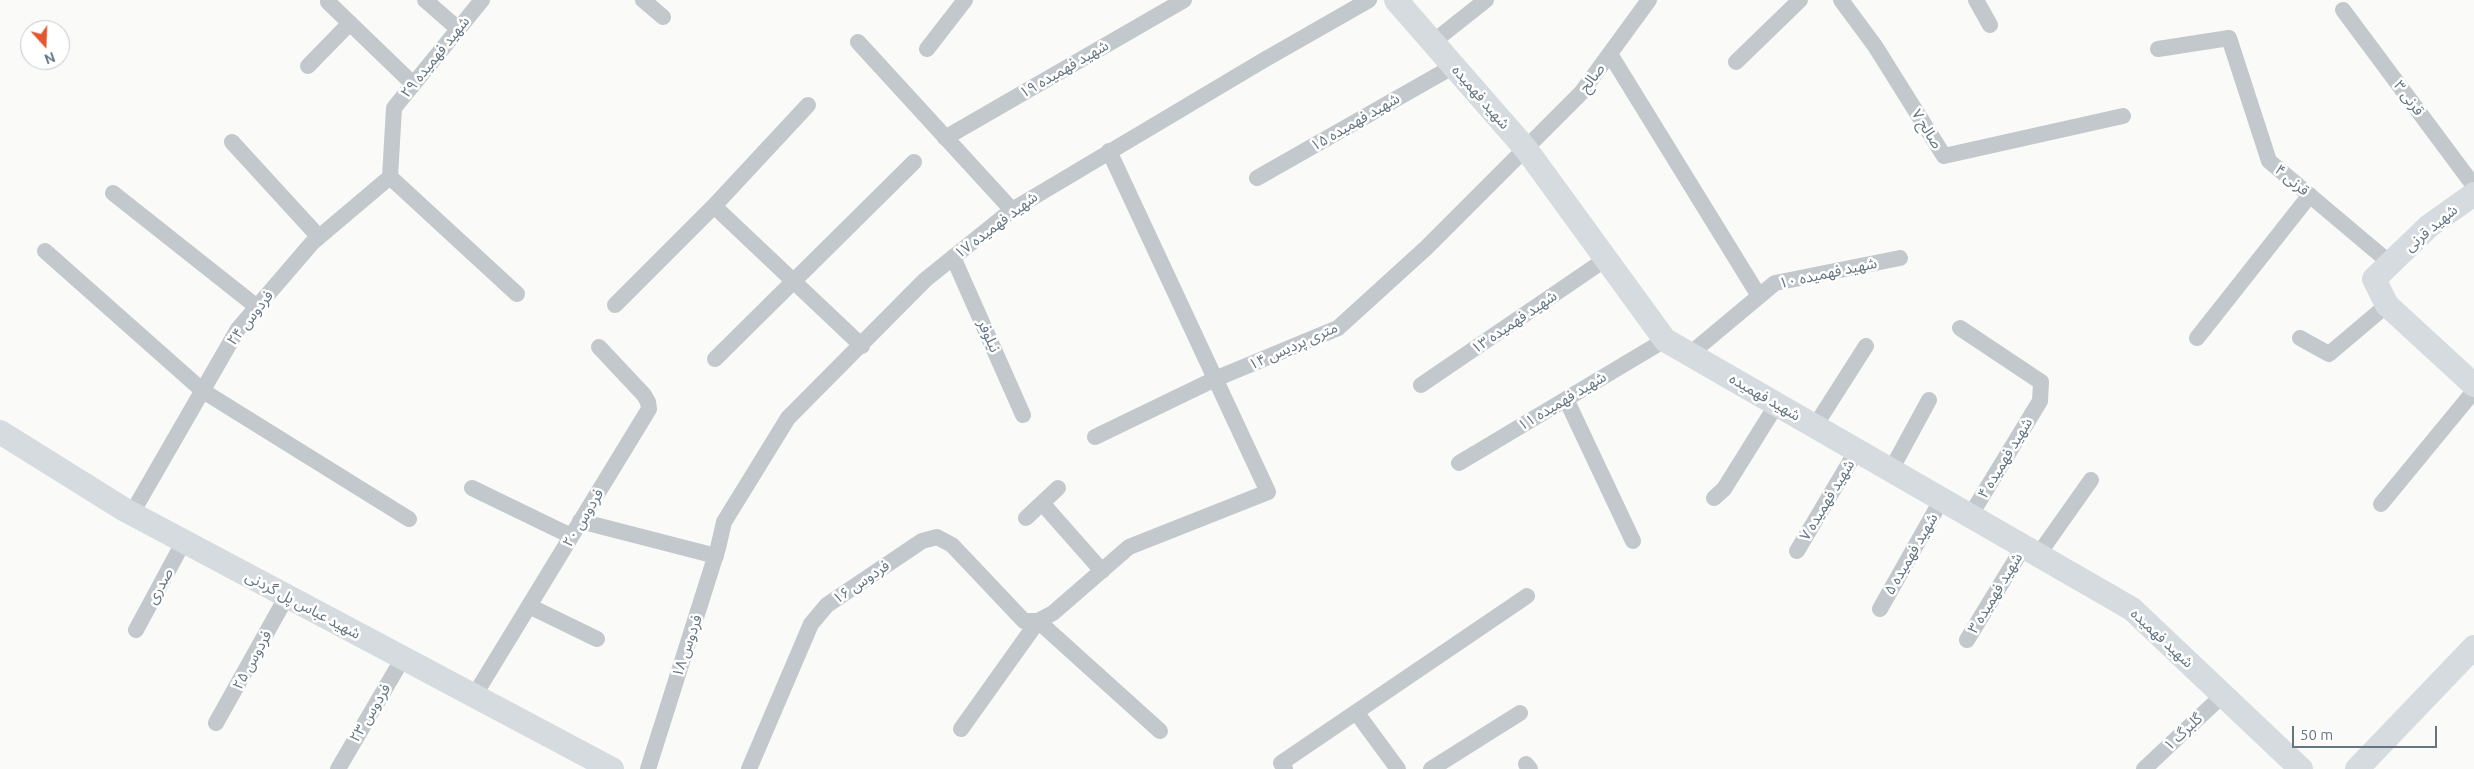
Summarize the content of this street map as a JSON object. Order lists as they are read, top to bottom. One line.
{"streets":{"street":["شهید فهمیده ۲۹","شهید فهمیده ۱۹","صالح","شهید فهمیده","قرنی ۳","شهید فهمیده ۱۵","صالح ۷","قرنی ۴","شهید فهمیده ۱۷","شهید قرنی","شهید فهمیده ۱۰","فردوس ۲۴","شهید فهمیده ۱۳","نیلوفر","۱۴ متری پردیس","شهید فهمیده ۱۱","شهید فهمیده ۴","شهید فهمیده ۷","فردوس ۲۰","شهید فهمیده ۵","فردوس ۱۶","صدری","شهید فهمیده ۳","شهید عباس پل گردنی","فردوس ۱۸","فردوس ۲۵","فردوس ۲۳","گلبرگ ۱"]},"crossings":[["شهید فهمیده ۲۹","فردوس ۲۴"],["صالح","شهید فهمیده"],["صالح","۱۴ متری پردیس"],["شهید فهمیده","شهید فهمیده ۱۵"],["شهید فهمیده","شهید فهمیده ۱۰"],["شهید فهمیده","شهید فهمیده ۱۳"],["شهید فهمیده","۱۴ متری پردیس"],["شهید فهمیده","شهید فهمیده ۱۱"],["شهید فهمیده","شهید فهمیده ۴"],["شهید فهمیده","شهید فهمیده ۷"],["شهید فهمیده","شهید فهمیده ۵"],["شهید فهمیده","شهید فهمیده ۳"],["شهید فهمیده","گلبرگ ۱"],["قرنی ۴","شهید قرنی"],["شهید فهمیده ۱۷","نیلوفر"],["شهید فهمیده ۱۷","فردوس ۱۸"],["فردوس ۲۴","شهید عباس پل گردنی"],["فردوس ۲۰","شهید عباس پل گردنی"],["صدری","شهید عباس پل گردنی"],["شهید عباس پل گردنی","فردوس ۲۵"],["شهید عباس پل گردنی","فردوس ۲۳"]],"scale_bar":"50 m","north":"bottom"}
